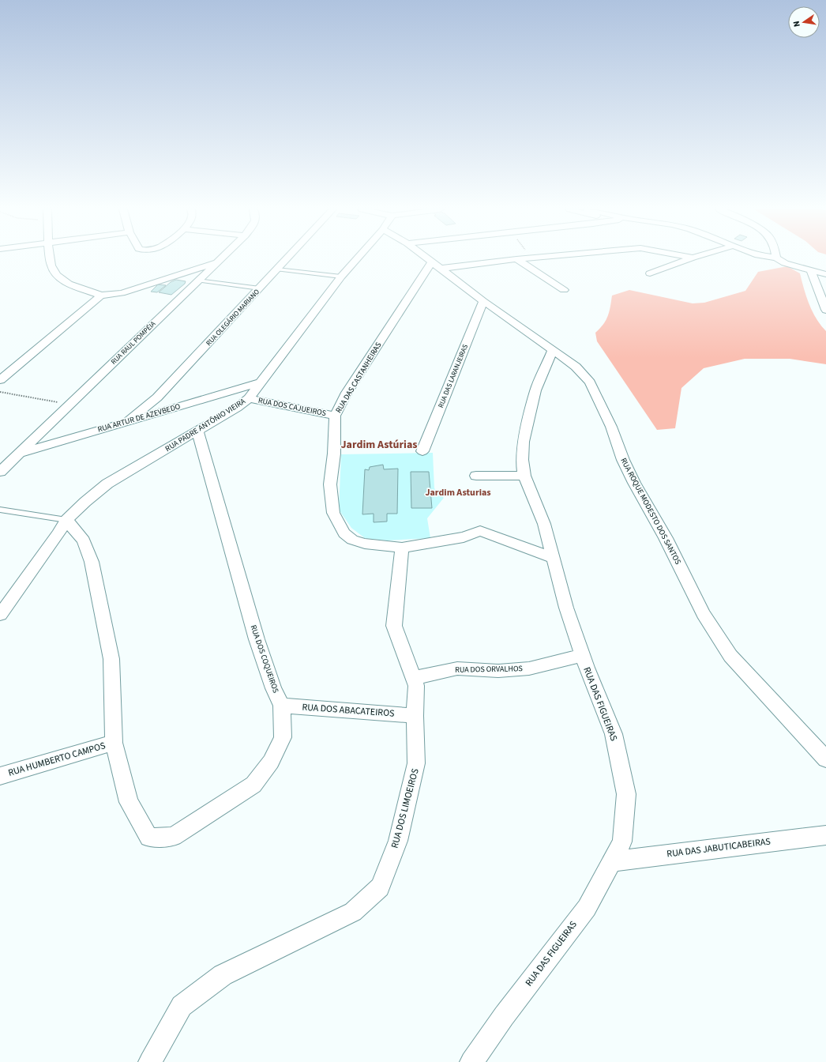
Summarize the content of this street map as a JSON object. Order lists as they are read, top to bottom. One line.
{"streets":{"street":["RUA OLEGÁRIO MARIANO","RUA RAUL POMPÉIA","RUA DAS LARANJEIRAS","RUA DAS CASTANHEIRAS","RUA DOS CAJUEIROS","RUA ARTUR DE AZEVBEDO","RUA PADRE ANTÔNIO VIEIRA","RUA ROQUE MODESTO DOS SANTOS","RUA DOS COQUEIROS","RUA DOS ORVALHOS","RUA DAS FIGUEIRAS","RUA DOS ABACATEIROS","RUA HUMBERTO CAMPOS","RUA DOS LIMOEIROS","RUA DAS JABUTICABEIRAS"]},"crossings":[["RUA OLEGÁRIO MARIANO","RUA ARTUR DE AZEVBEDO"],["RUA RAUL POMPÉIA","RUA ARTUR DE AZEVBEDO"],["RUA DAS LARANJEIRAS","RUA ROQUE MODESTO DOS SANTOS"],["RUA DAS CASTANHEIRAS","RUA DOS CAJUEIROS"],["RUA DAS CASTANHEIRAS","RUA ROQUE MODESTO DOS SANTOS"],["RUA DAS CASTANHEIRAS","RUA DAS FIGUEIRAS"],["RUA DAS CASTANHEIRAS","RUA DOS LIMOEIROS"],["RUA DOS CAJUEIROS","RUA PADRE ANTÔNIO VIEIRA"],["RUA ARTUR DE AZEVBEDO","RUA PADRE ANTÔNIO VIEIRA"],["RUA PADRE ANTÔNIO VIEIRA","RUA DOS COQUEIROS"],["RUA ROQUE MODESTO DOS SANTOS","RUA DAS FIGUEIRAS"],["RUA DOS COQUEIROS","RUA DOS ABACATEIROS"],["RUA DOS COQUEIROS","RUA HUMBERTO CAMPOS"],["RUA DOS ORVALHOS","RUA DAS FIGUEIRAS"],["RUA DOS ORVALHOS","RUA DOS LIMOEIROS"],["RUA DAS FIGUEIRAS","RUA DAS JABUTICABEIRAS"],["RUA DOS ABACATEIROS","RUA DOS LIMOEIROS"]],"districts":["Jardim Astúrias","Jardim Asturias"],"north":"left"}
